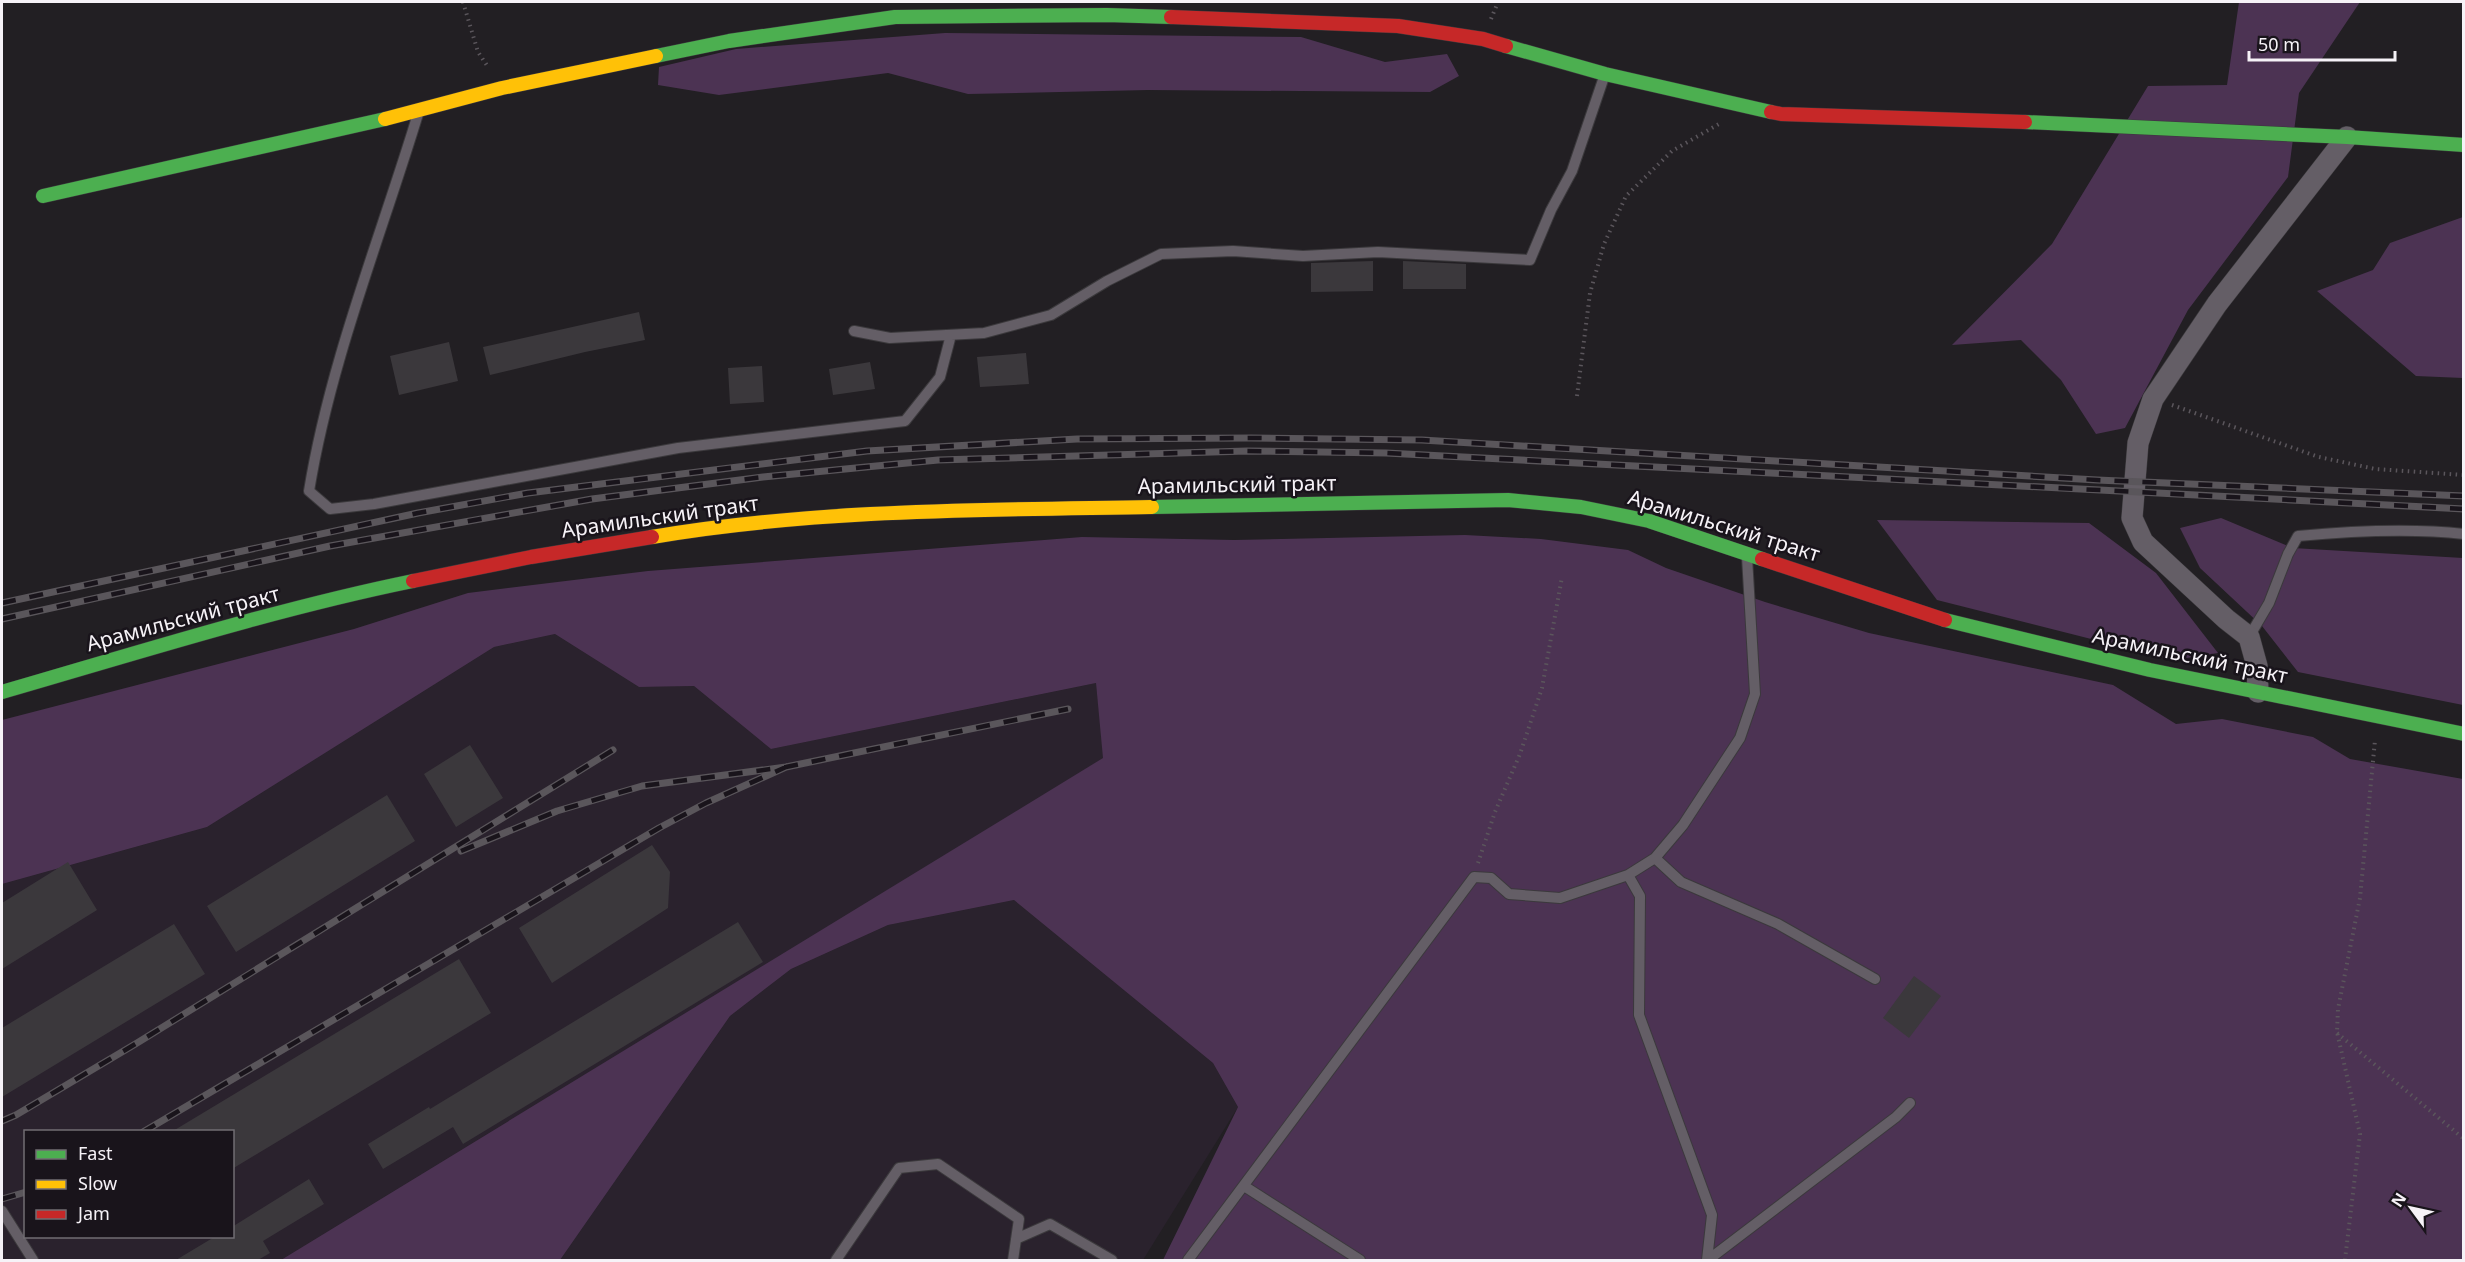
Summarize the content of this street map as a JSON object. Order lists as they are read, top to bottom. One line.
{"streets":{"main road":["Арамильский тракт"]},"legend":["Fast","Slow","Jam"],"scale_bar":"50 m","north":"top left"}
